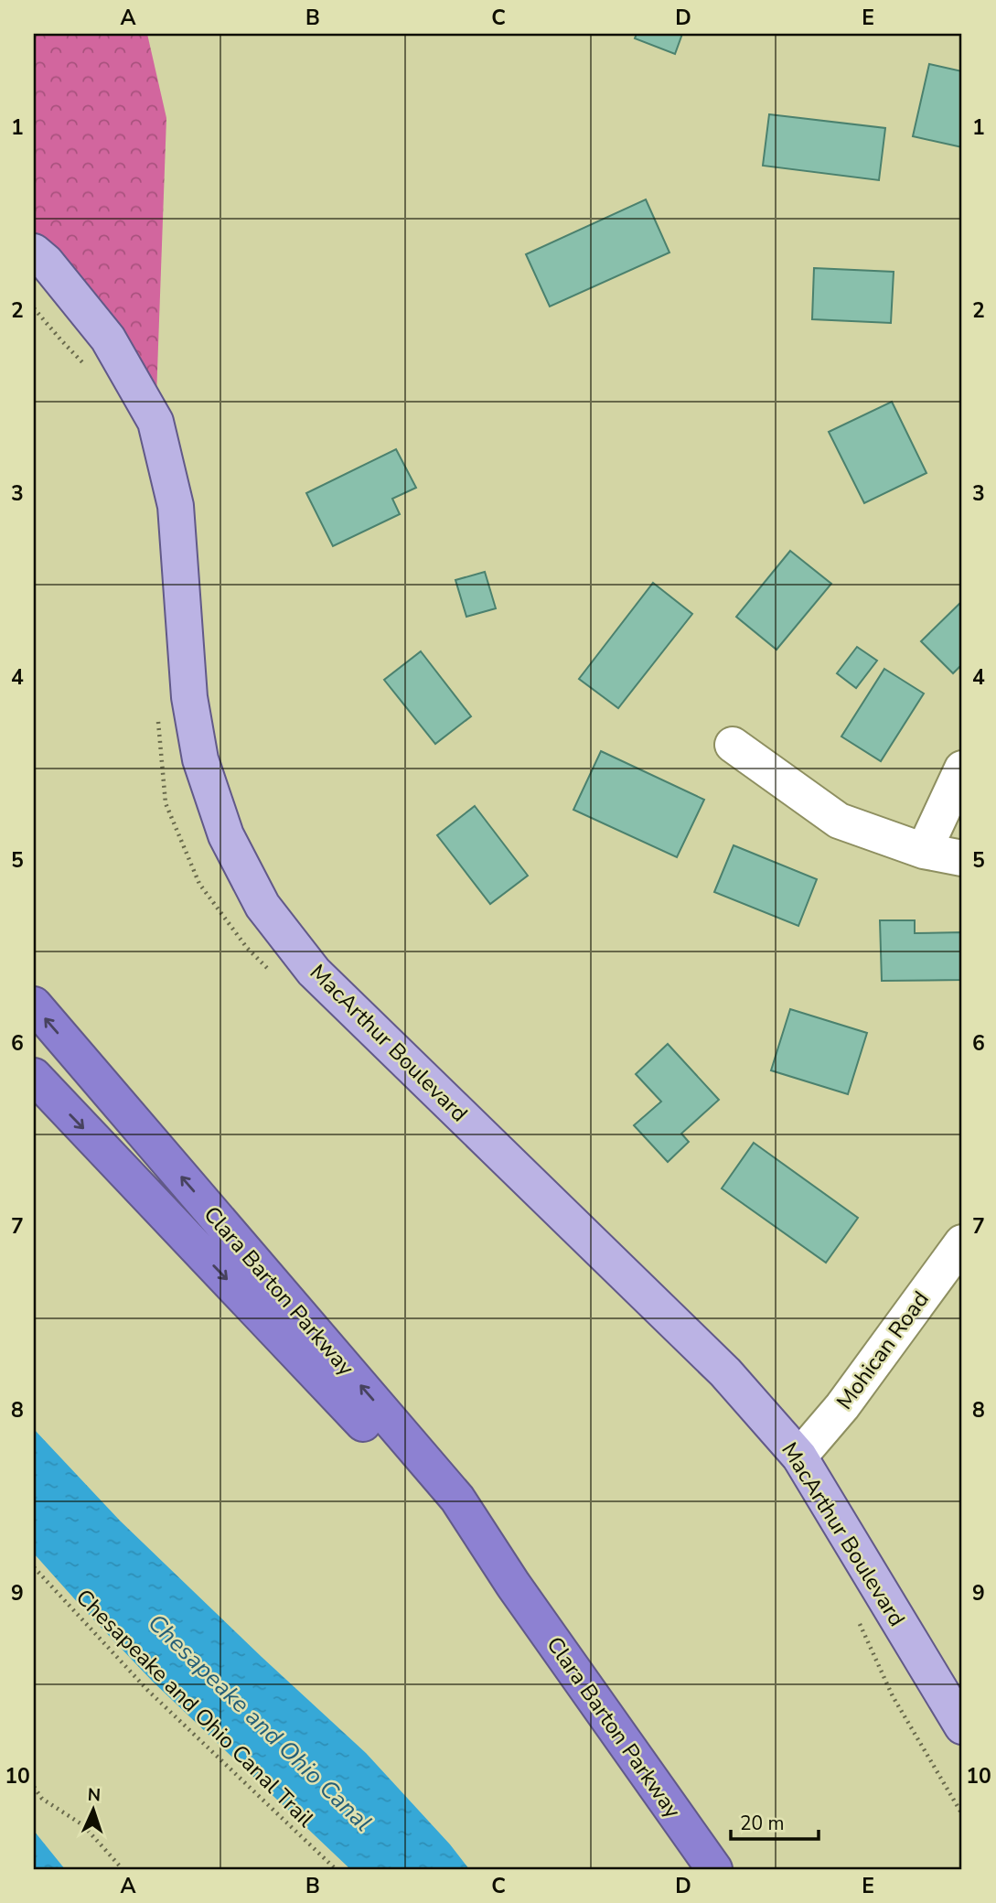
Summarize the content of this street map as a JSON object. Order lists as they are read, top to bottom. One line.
{"streets":{"highway":["Clara Barton Parkway"],"main road":["MacArthur Boulevard"],"street":["Mohican Road"],"path":["Chesapeake and Ohio Canal Trail"]},"crossings":[["MacArthur Boulevard","Mohican Road"]],"water":["Chesapeake and Ohio Canal"],"scale_bar":"20 m","north":"top","grid":{"columns":["A","B","C","D","E"],"rows":["1","2","3","4","5","6","7","8","9","10"]}}
